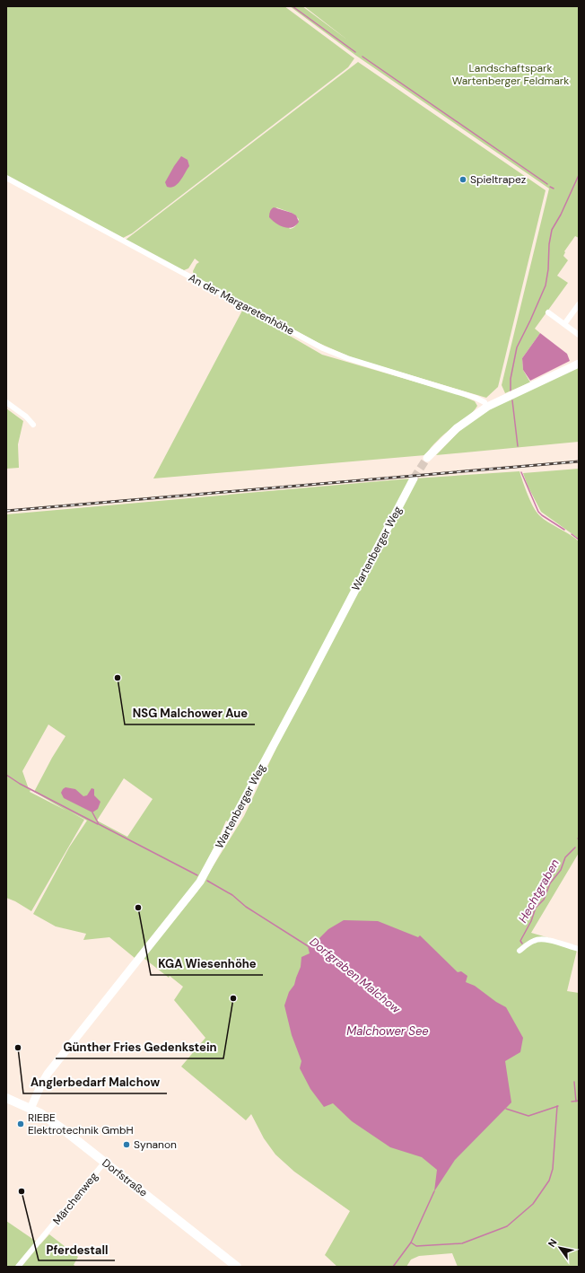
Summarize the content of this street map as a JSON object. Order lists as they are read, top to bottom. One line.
{"streets":{"main road":["Wartenberger Weg","Dorfstraße"],"street":["An der Margaretenhöhe","Märchenweg"]},"crossings":[["Wartenberger Weg","Dorfstraße"],["Dorfstraße","Märchenweg"]],"water":["Hechtgraben","Dorfgraben Malchow","Malchower See"],"parks":["Landschaftspark Wartenberger Feldmark"],"places":["Spieltrapez","NSG Malchower Aue","KGA Wiesenhöhe","Günther Fries Gedenkstein","Anglerbedarf Malchow","RIEBE Elektrotechnik GmbH","Synanon","Pferdestall"],"north":"top left"}
